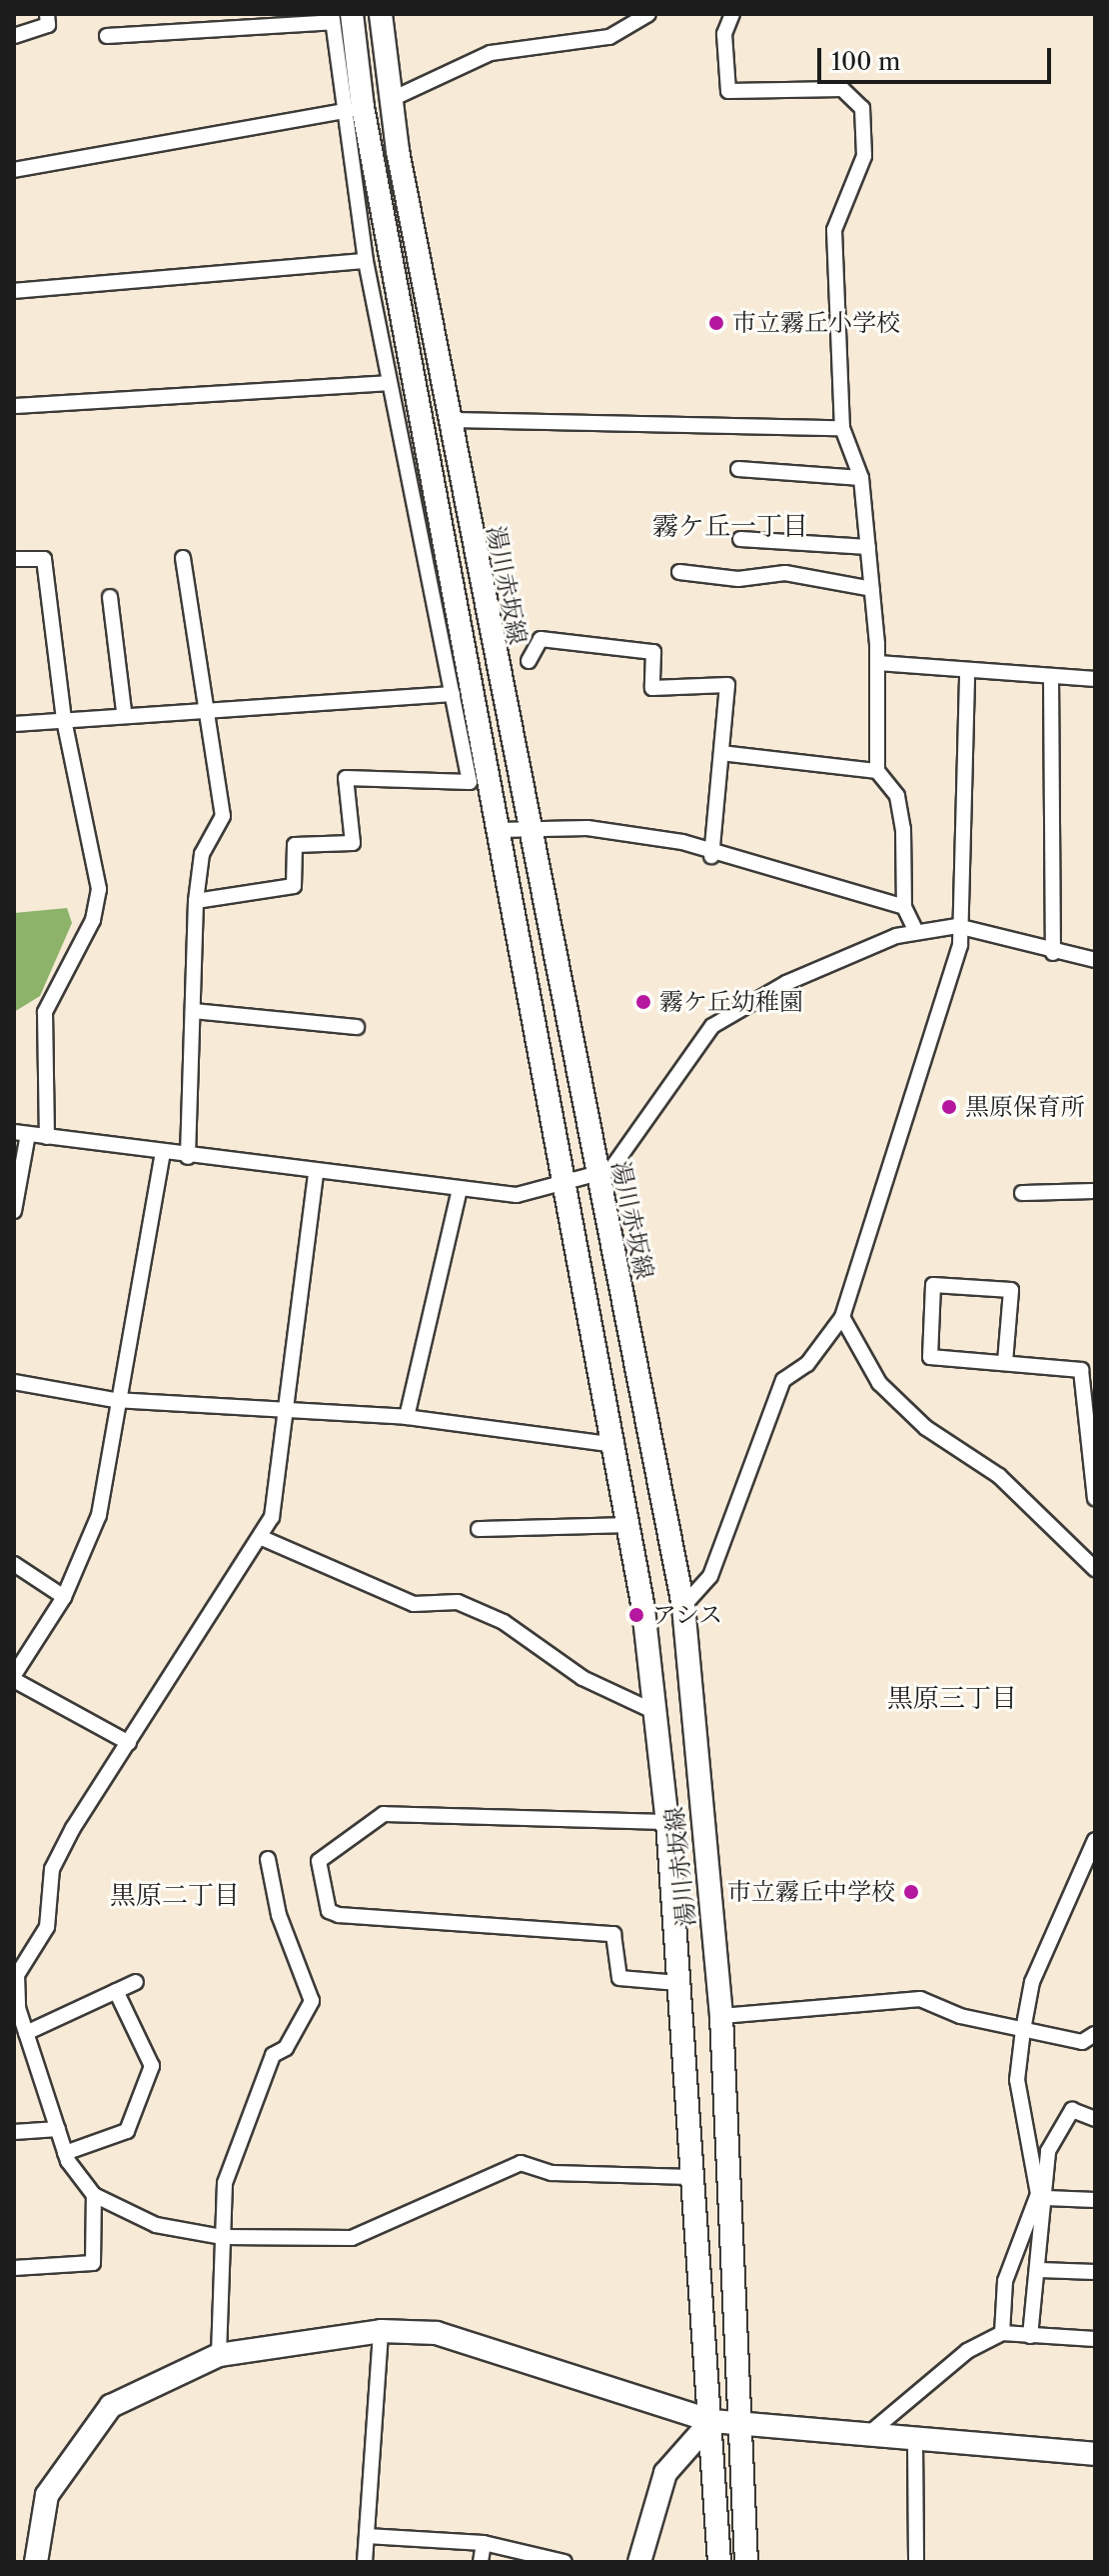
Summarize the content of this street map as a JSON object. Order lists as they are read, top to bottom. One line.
{"streets":{"main road":["湯川赤坂線"]},"districts":["霧ケ丘一丁目","黒原三丁目","黒原二丁目"],"places":["市立霧丘小学校","霧ケ丘幼稚園","黒原保育所","アシス","市立霧丘中学校"],"scale_bar":"100 m"}
